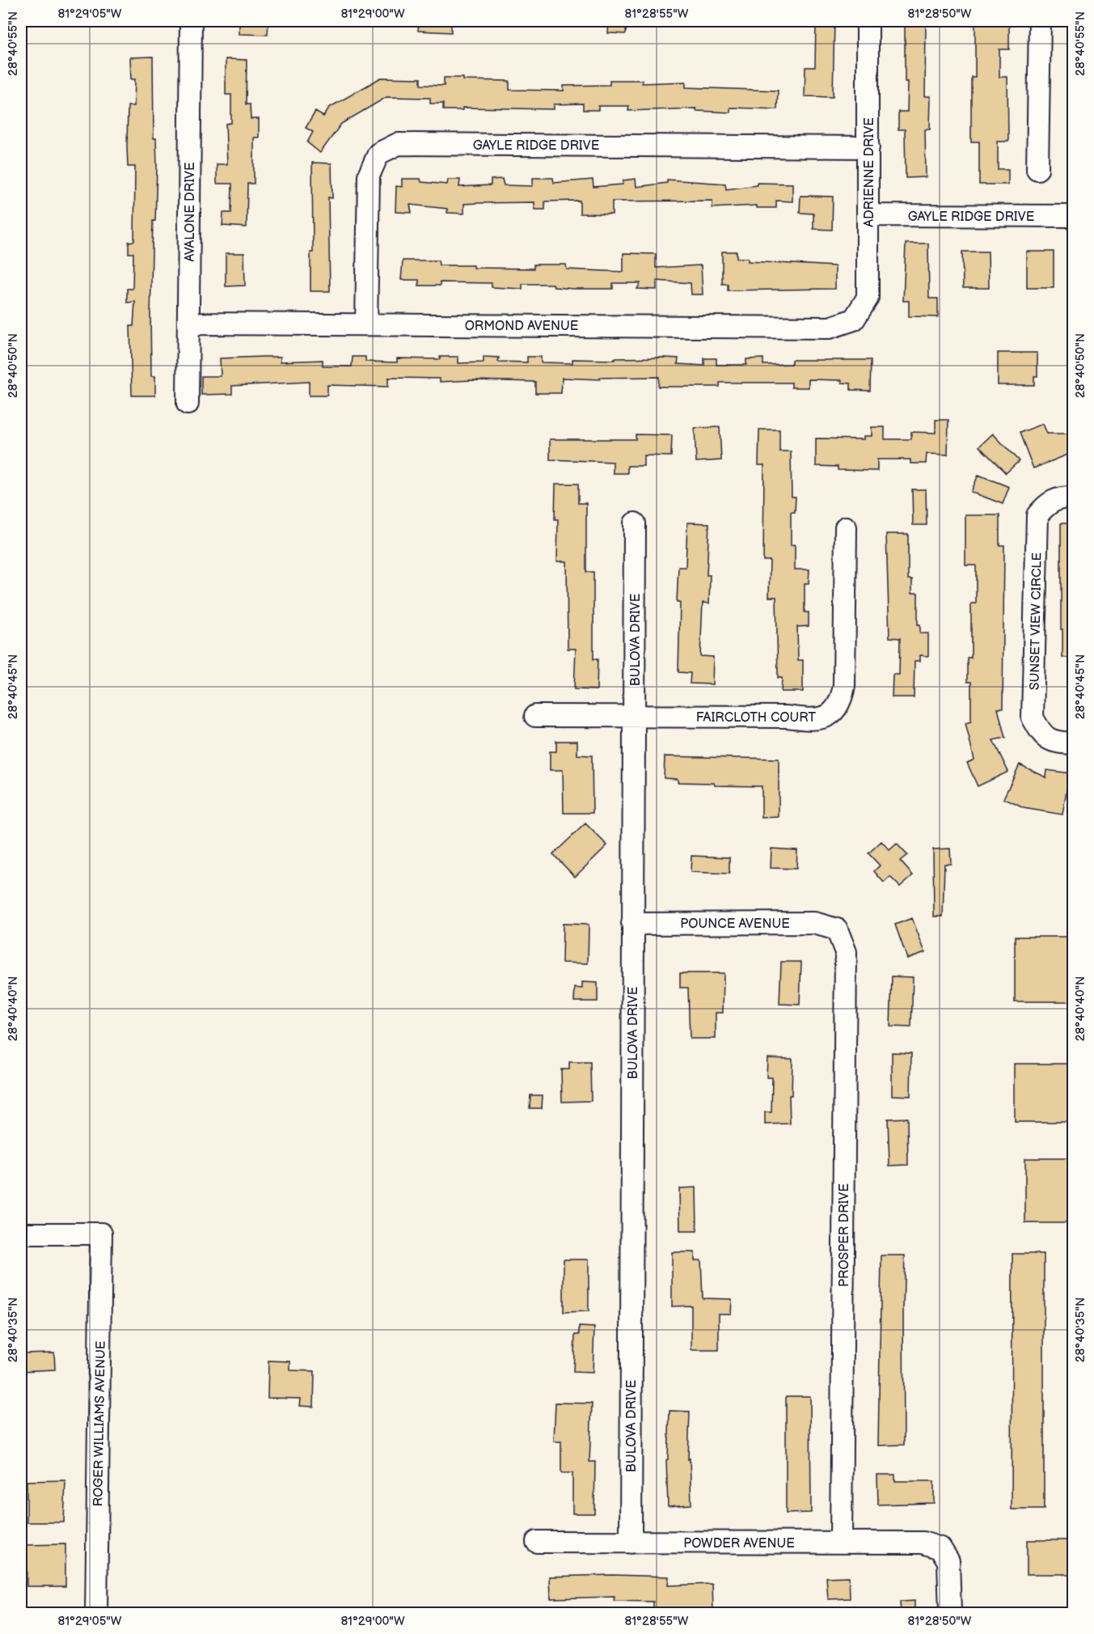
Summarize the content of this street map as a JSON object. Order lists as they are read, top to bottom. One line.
{"streets":{"street":["GAYLE RIDGE DRIVE","ADRIENNE DRIVE","AVALONE DRIVE","ORMOND AVENUE","SUNSET VIEW CIRCLE","BULOVA DRIVE","FAIRCLOTH COURT","POUNCE AVENUE","PROSPER DRIVE","ROGER WILLIAMS AVENUE","POWDER AVENUE"]},"crossings":[["GAYLE RIDGE DRIVE","ADRIENNE DRIVE"],["GAYLE RIDGE DRIVE","ORMOND AVENUE"],["ADRIENNE DRIVE","ORMOND AVENUE"],["AVALONE DRIVE","ORMOND AVENUE"],["BULOVA DRIVE","FAIRCLOTH COURT"],["BULOVA DRIVE","POUNCE AVENUE"],["BULOVA DRIVE","POWDER AVENUE"],["POUNCE AVENUE","PROSPER DRIVE"],["PROSPER DRIVE","POWDER AVENUE"]],"coordinates":["81°29'05\"W","81°29'00\"W","81°28'55\"W","81°28'50\"W","28°40'55\"N","28°40'50\"N","28°40'45\"N","28°40'40\"N","28°40'35\"N"]}
